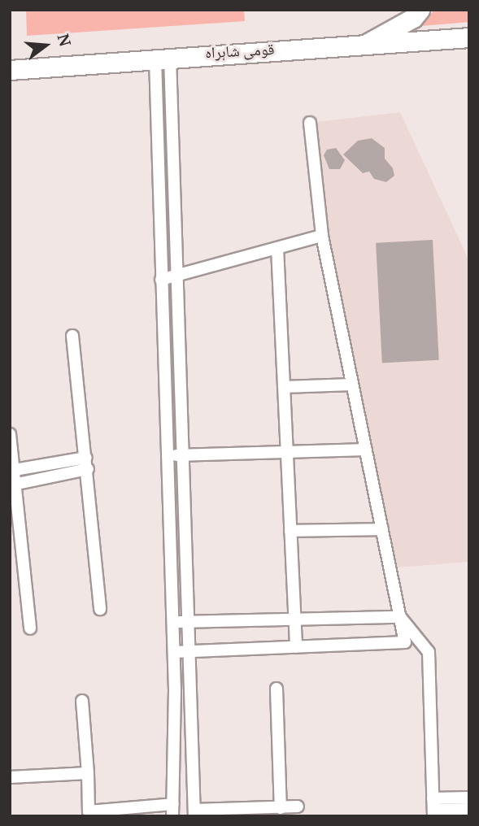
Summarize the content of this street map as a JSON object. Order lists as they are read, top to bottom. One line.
{"streets":{"highway":["قومی شاہراہ"]},"north":"right"}
